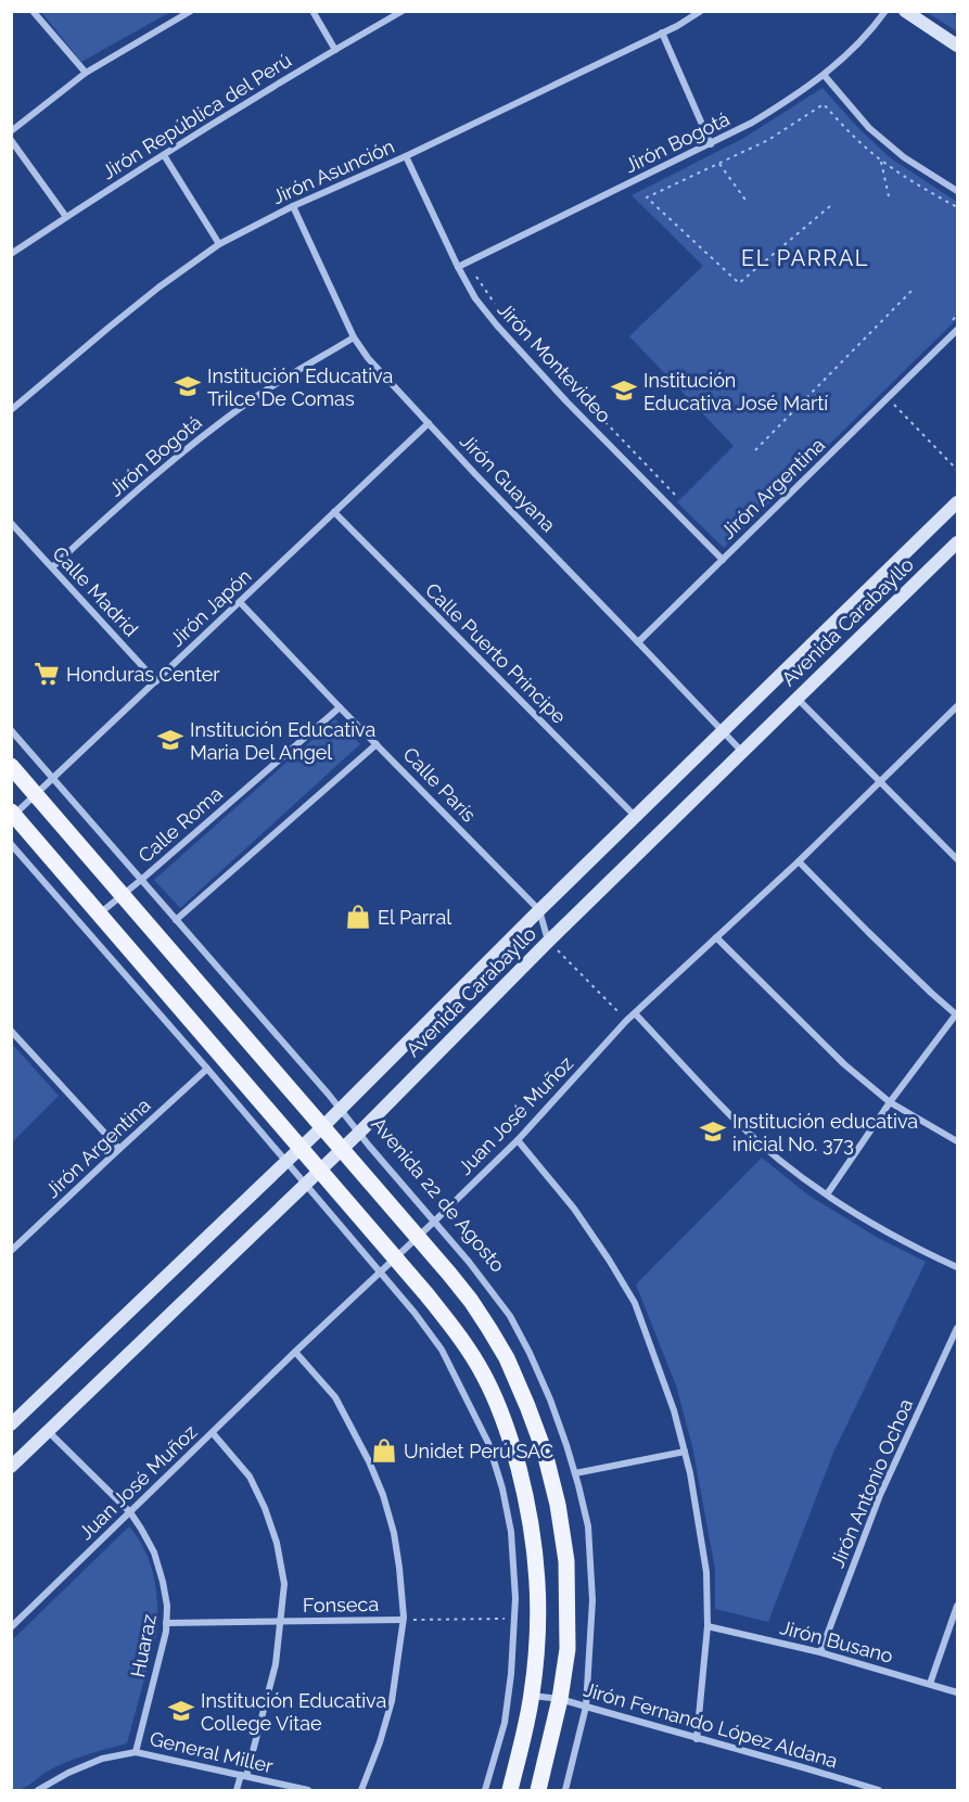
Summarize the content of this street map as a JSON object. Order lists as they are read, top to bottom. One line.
{"streets":{"main road":["Avenida Carabayllo"],"street":["Jirón República del Perú","Jirón Bogotá","Jirón Asunción","Jirón Montevideo","Jirón Guayana","Jirón Argentina","Calle Madrid","Jirón Japón","Calle Puerto Principe","Calle París","Calle Roma","Juan José Muñoz","Avenida 22 de Agosto","Jirón Antonio Ochoa","Fonseca","Jirón Busano","Huaraz","Jirón Fernando López Aldana","General Miller"]},"crossings":[["Jirón Bogotá","Jirón Montevideo"],["Jirón Bogotá","Jirón Guayana"],["Jirón Bogotá","Calle Madrid"],["Jirón Asunción","Jirón Montevideo"],["Jirón Asunción","Jirón Guayana"],["Jirón Montevideo","Jirón Argentina"],["Jirón Guayana","Jirón Argentina"],["Jirón Guayana","Jirón Japón"],["Jirón Guayana","Avenida Carabayllo"],["Calle Madrid","Jirón Japón"],["Jirón Japón","Calle Puerto Principe"],["Jirón Japón","Calle París"],["Jirón Japón","Avenida 22 de Agosto"],["Avenida Carabayllo","Calle Puerto Principe"],["Avenida Carabayllo","Calle París"],["Avenida Carabayllo","Avenida 22 de Agosto"],["Avenida Carabayllo","Huaraz"],["Calle París","Calle Roma"],["Calle Roma","Avenida 22 de Agosto"],["Juan José Muñoz","Avenida 22 de Agosto"],["Juan José Muñoz","Huaraz"],["Avenida 22 de Agosto","Jirón Fernando López Aldana"],["Jirón Antonio Ochoa","Jirón Busano"],["Fonseca","Huaraz"],["Huaraz","General Miller"]],"districts":["EL PARRAL"],"places":{"school or university":["Institución Educativa Trilce De Comas","Institución Educativa José Martí","Institución Educativa Maria Del Angel","Institución educativa inicial No. 373","Institución Educativa College Vitae"],"supermarket":["Honduras Center"],"shop":["El Parral","Unidet Perú SAC"]}}
